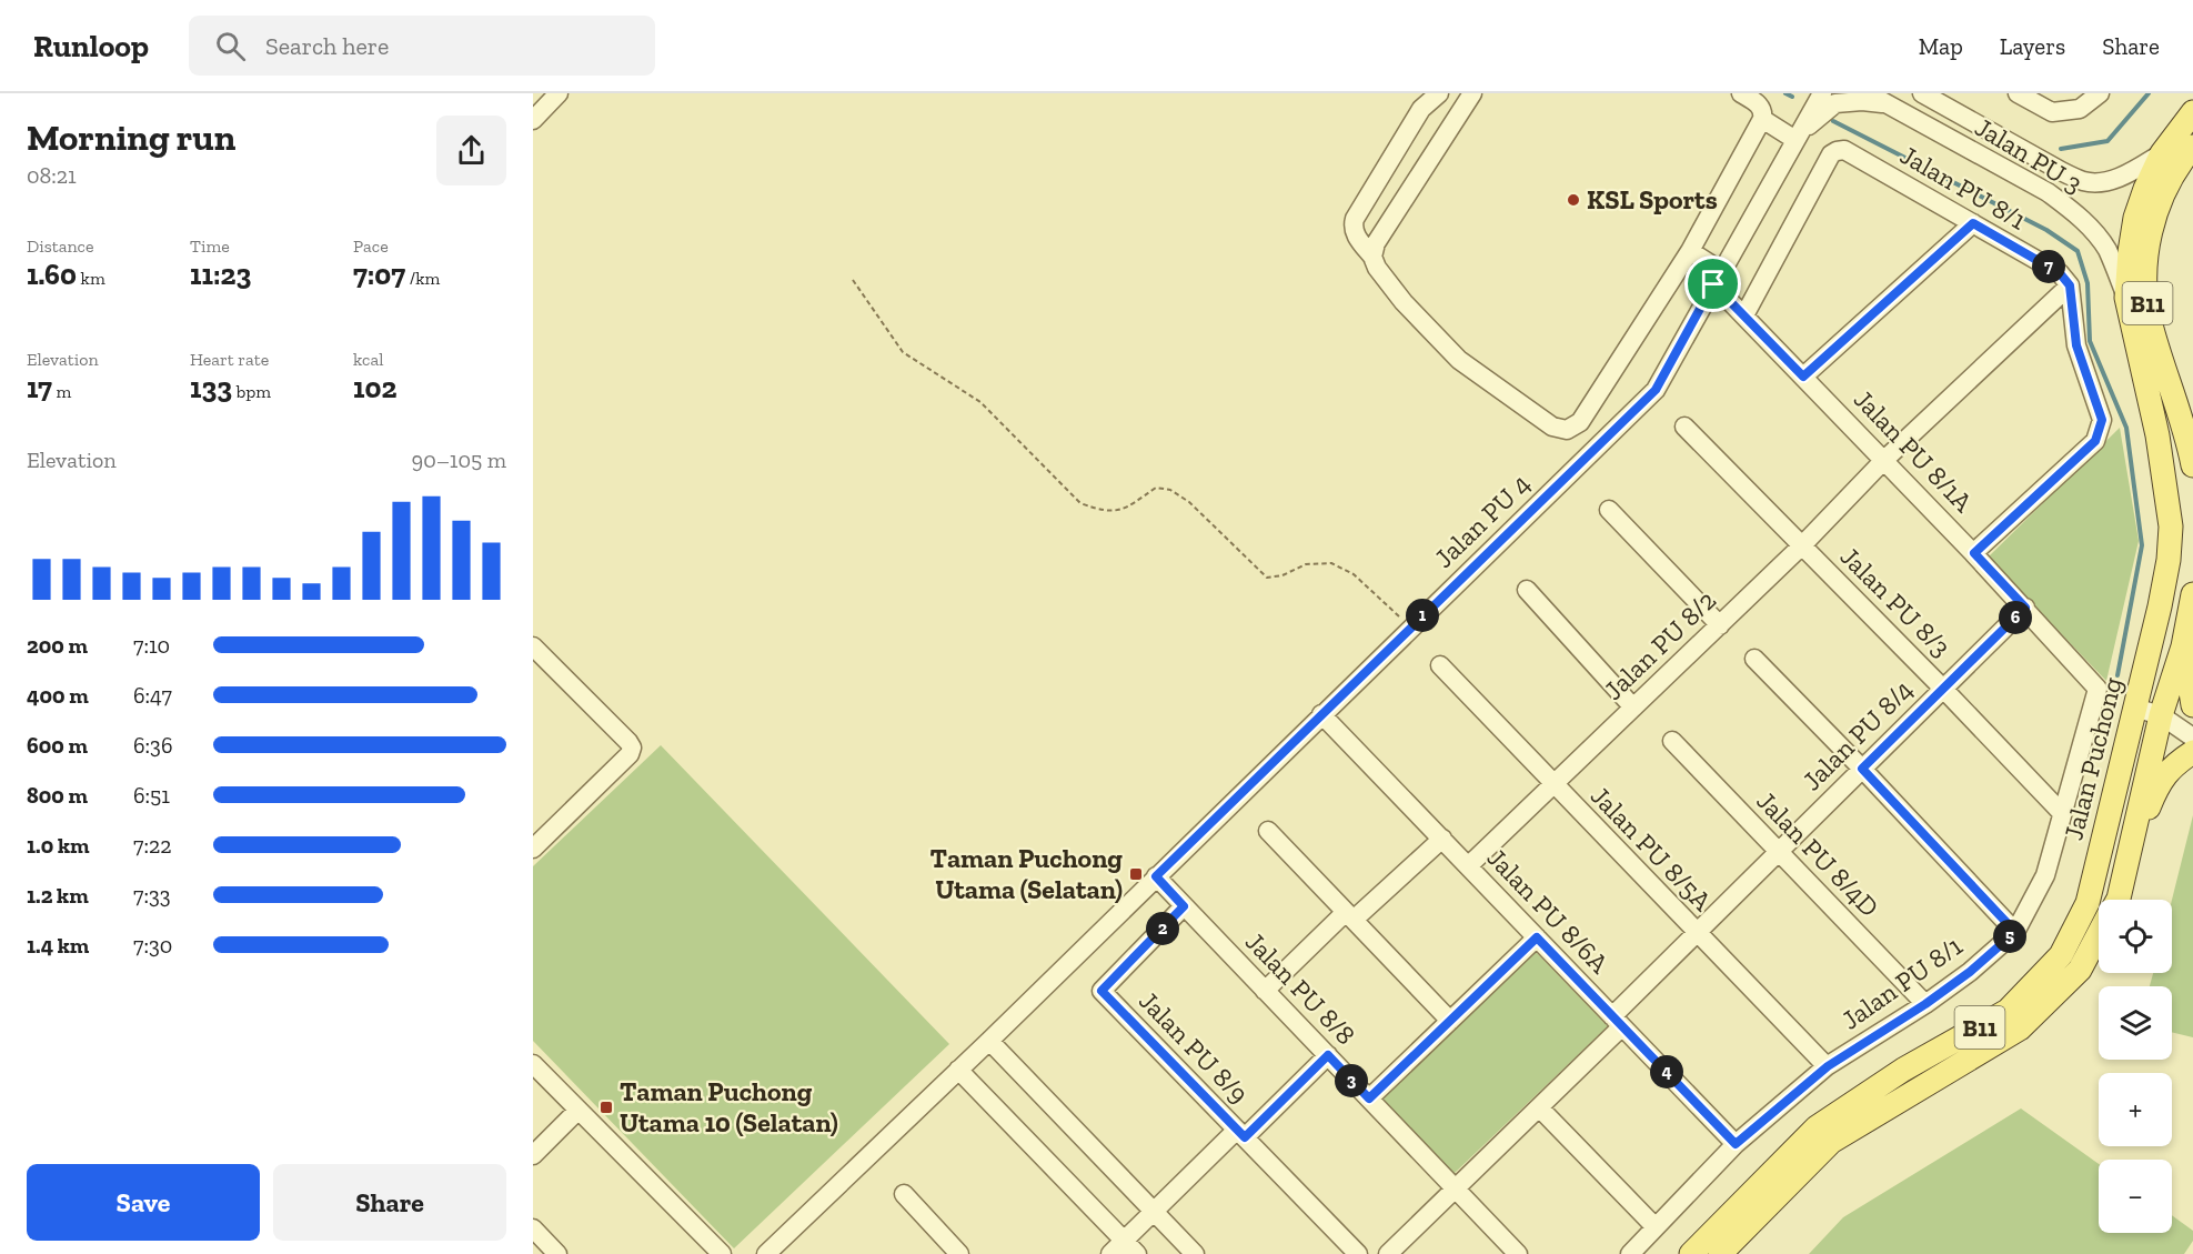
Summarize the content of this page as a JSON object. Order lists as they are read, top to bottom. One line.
{"streets":{"main road":["B11","Jalan Puchong"],"street":["Jalan PU 3","Jalan PU 8/1","Jalan PU 8/1A","Jalan PU 4","Jalan PU 8/3","Jalan PU 8/2","Jalan PU 8/4","Jalan PU 8/5A","Jalan PU 8/4D","Jalan PU 8/6A","Jalan PU 8/8","Jalan PU 8/9"]},"crossings":[["Jalan PU 3","Jalan Puchong"],["Jalan PU 8/1","Jalan PU 8/1A"],["Jalan PU 8/1","Jalan PU 8/3"],["Jalan PU 8/1","Jalan PU 8/2"],["Jalan PU 8/1","Jalan PU 8/5A"],["Jalan PU 8/1","Jalan PU 8/4D"],["Jalan PU 8/1","Jalan PU 8/6A"],["Jalan PU 8/1A","Jalan PU 4"],["Jalan PU 8/1A","Jalan PU 8/2"],["Jalan PU 8/1A","Jalan PU 8/4"],["Jalan PU 4","Jalan PU 8/6A"],["Jalan PU 4","Jalan PU 8/8"],["Jalan PU 8/3","Jalan PU 8/2"],["Jalan PU 8/3","Jalan PU 8/4"],["Jalan PU 8/2","Jalan PU 8/5A"],["Jalan PU 8/2","Jalan PU 8/6A"],["Jalan PU 8/4","Jalan PU 8/5A"],["Jalan PU 8/4","Jalan PU 8/4D"],["Jalan PU 8/4","Jalan PU 8/6A"],["Jalan PU 8/4","Jalan PU 8/8"],["Jalan PU 8/8","Jalan PU 8/9"]],"places":{"other":["KSL Sports"],"transit":["Taman Puchong Utama (Selatan)","Taman Puchong Utama 10 (Selatan)"]},"page":{"header":"Runloop","search":"Search here","nav":["Map","Layers","Share"],"heading":["Morning run","08:21"],"stats":[["Distance","1.60 km"],["Time","11:23"],["Pace","7:07 /km"],["Elevation","17 m"],["Heart rate","133 bpm"],["kcal","102"]],"pins":["7","1","6","2","5","4","3"],"chart":["Elevation","90–105 m"],"list":[{"name":"200 m","note":"7:10"},{"name":"400 m","note":"6:47"},{"name":"600 m","note":"6:36"},{"name":"800 m","note":"6:51"},{"name":"1.0 km","note":"7:22"},{"name":"1.2 km","note":"7:33"},{"name":"1.4 km","note":"7:30"}],"map_buttons":["+","−"],"buttons":["Save","Share"]}}
